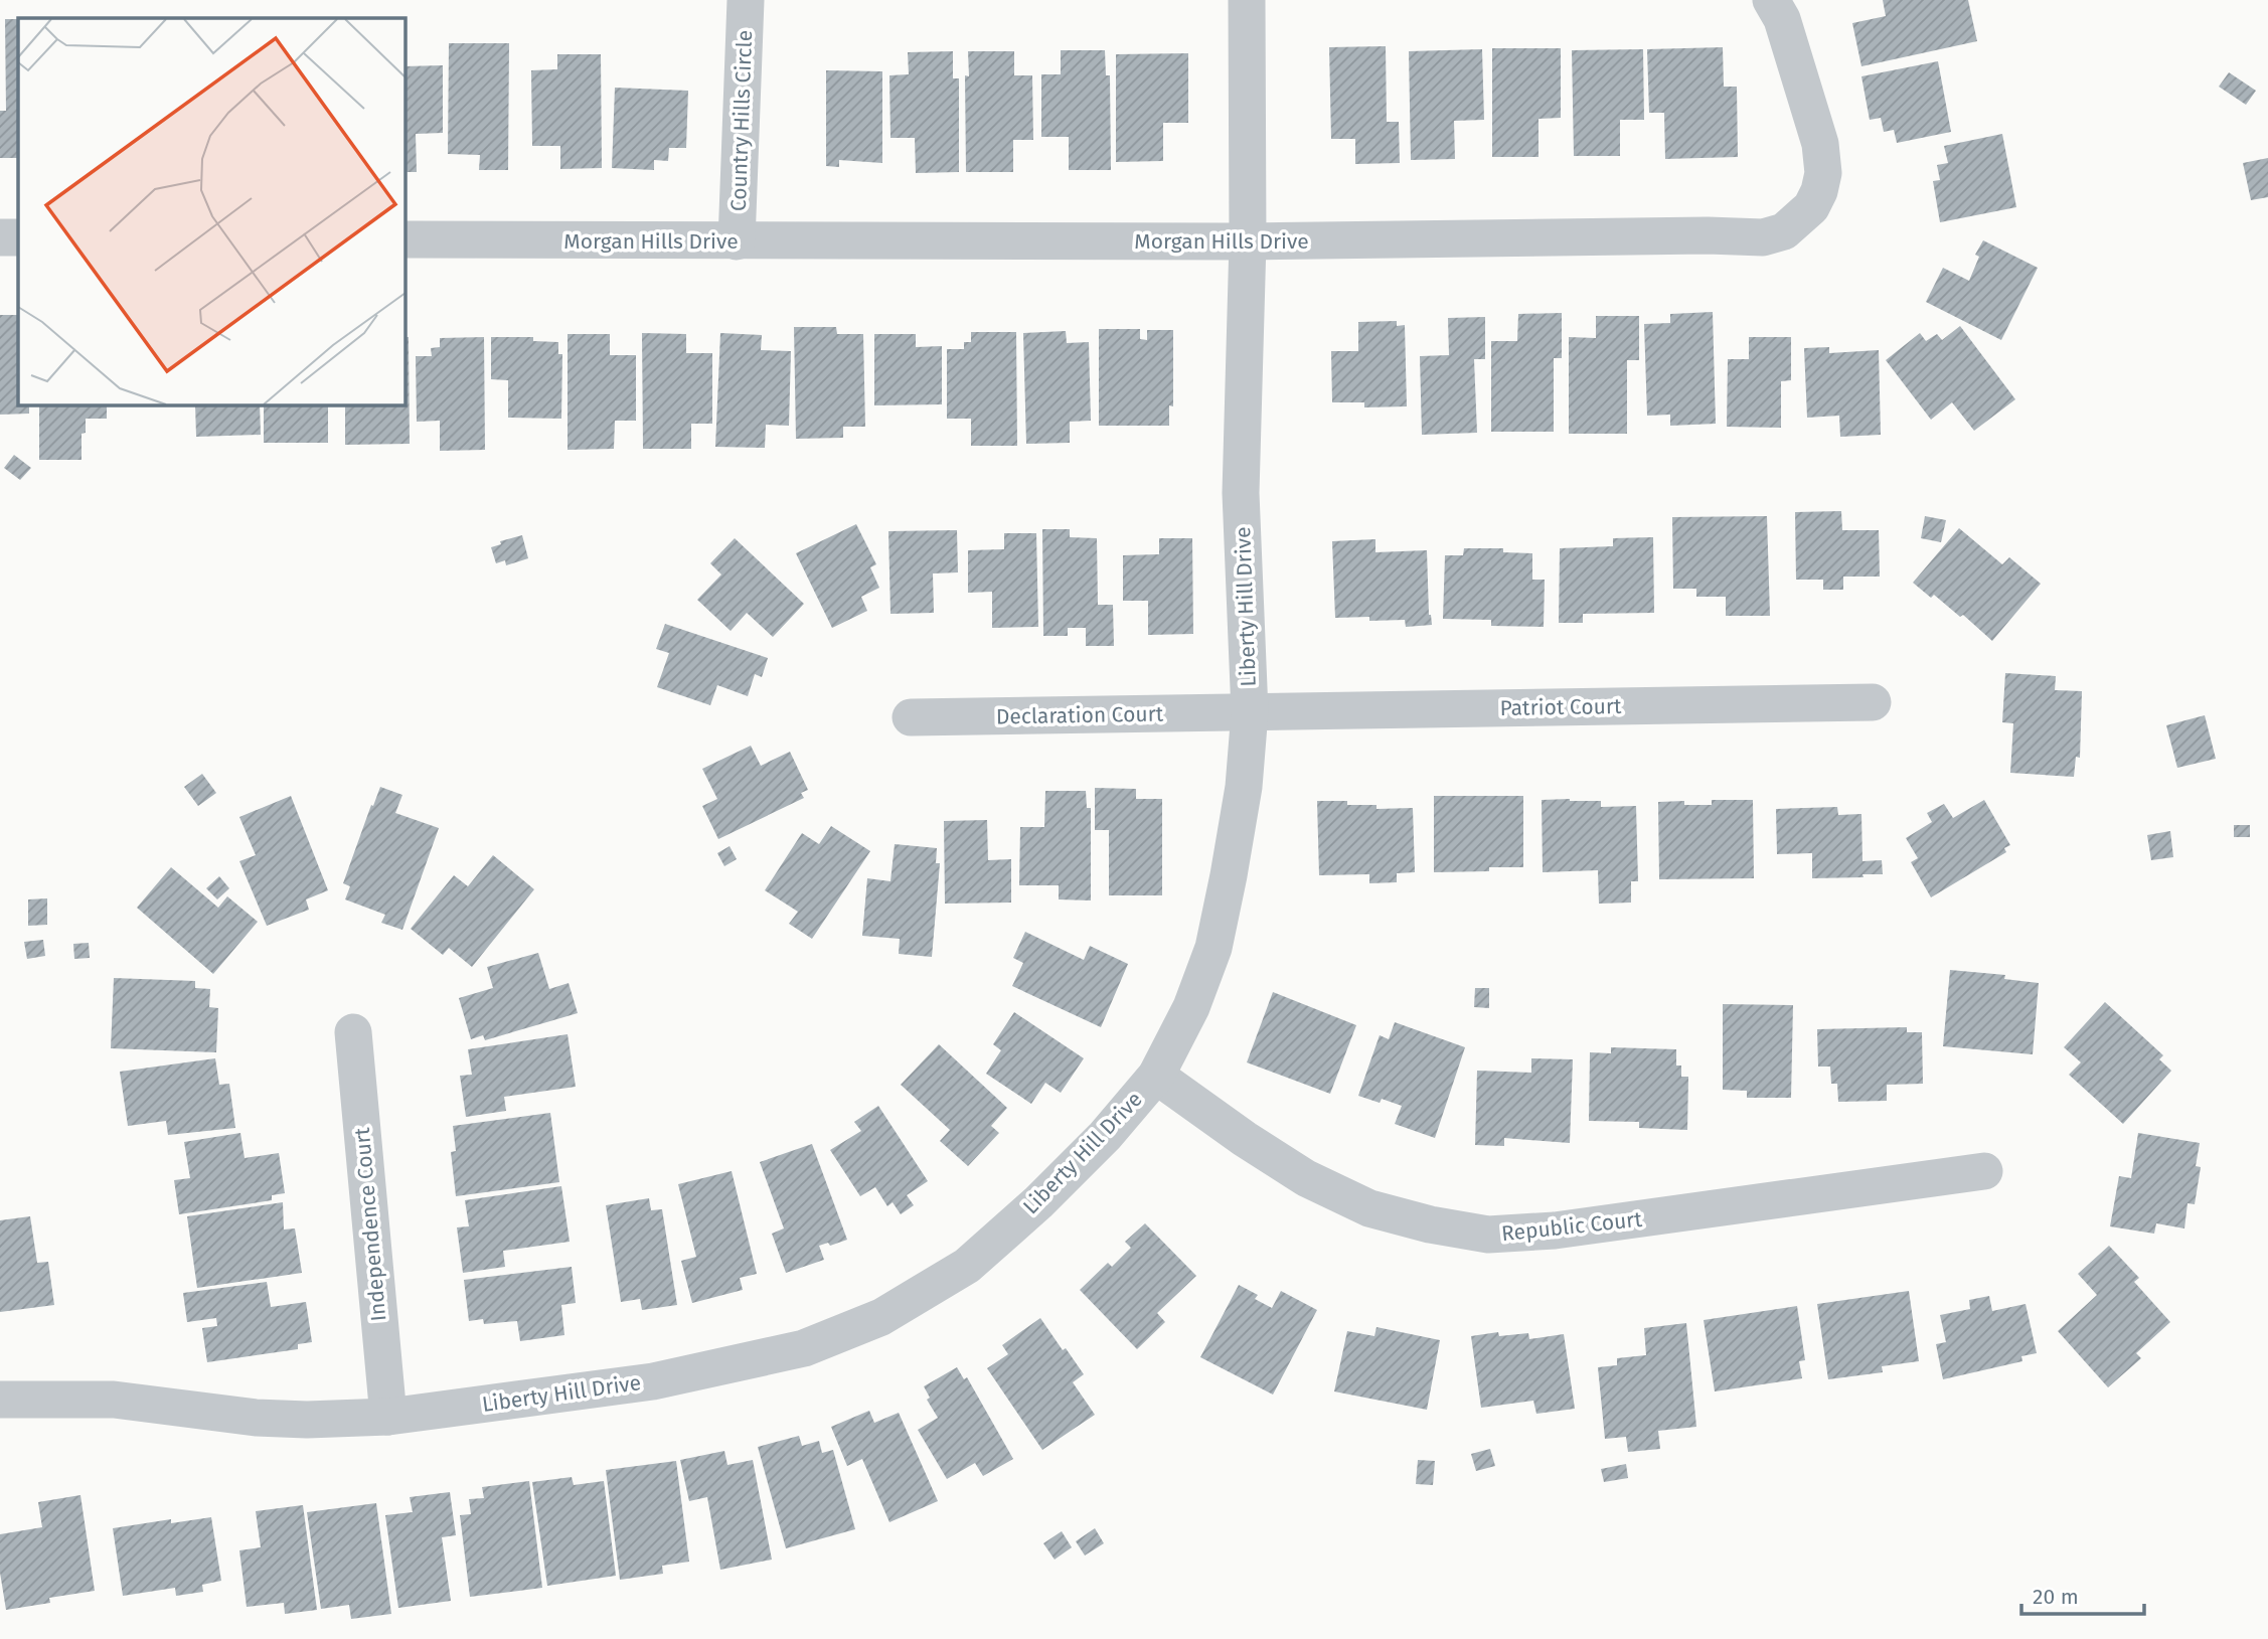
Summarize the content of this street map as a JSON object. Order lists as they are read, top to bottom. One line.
{"streets":{"street":["Country Hills Circle","Morgan Hills Drive","Liberty Hill Drive","Patriot Court","Declaration Court","Independence Court","Republic Court"]},"crossings":[["Country Hills Circle","Morgan Hills Drive"],["Morgan Hills Drive","Liberty Hill Drive"],["Liberty Hill Drive","Patriot Court"],["Liberty Hill Drive","Declaration Court"],["Liberty Hill Drive","Independence Court"],["Liberty Hill Drive","Republic Court"],["Patriot Court","Declaration Court"]],"scale_bar":"20 m"}
